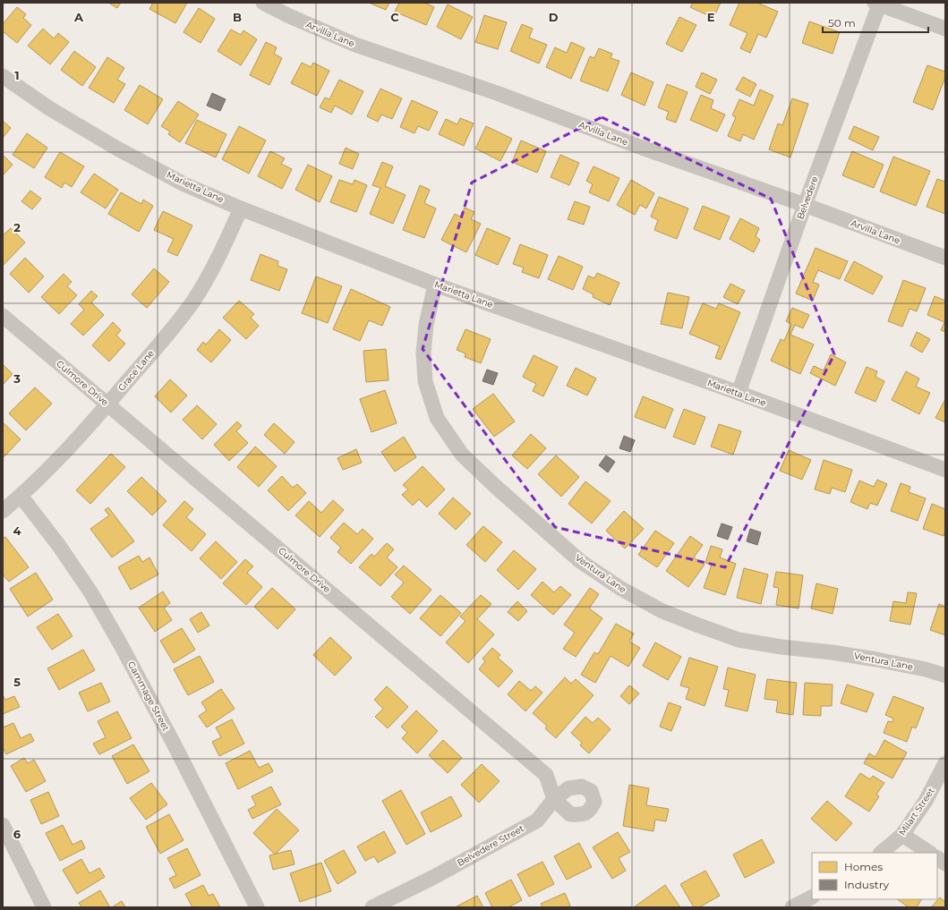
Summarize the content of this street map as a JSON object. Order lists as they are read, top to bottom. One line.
{"streets":{"street":["Arvilla Lane","Marietta Lane","Belvedere","Grace Lane","Culmore Drive","Ventura Lane","Gammage Street","Milart Street","Belvedere Street"]},"crossings":[["Arvilla Lane","Belvedere"],["Marietta Lane","Belvedere"],["Marietta Lane","Grace Lane"],["Marietta Lane","Ventura Lane"],["Grace Lane","Culmore Drive"],["Grace Lane","Gammage Street"],["Culmore Drive","Belvedere Street"]],"legend":["Homes","Industry"],"scale_bar":"50 m","grid":{"columns":["A","B","C","D","E"],"rows":["1","2","3","4","5","6"]}}
